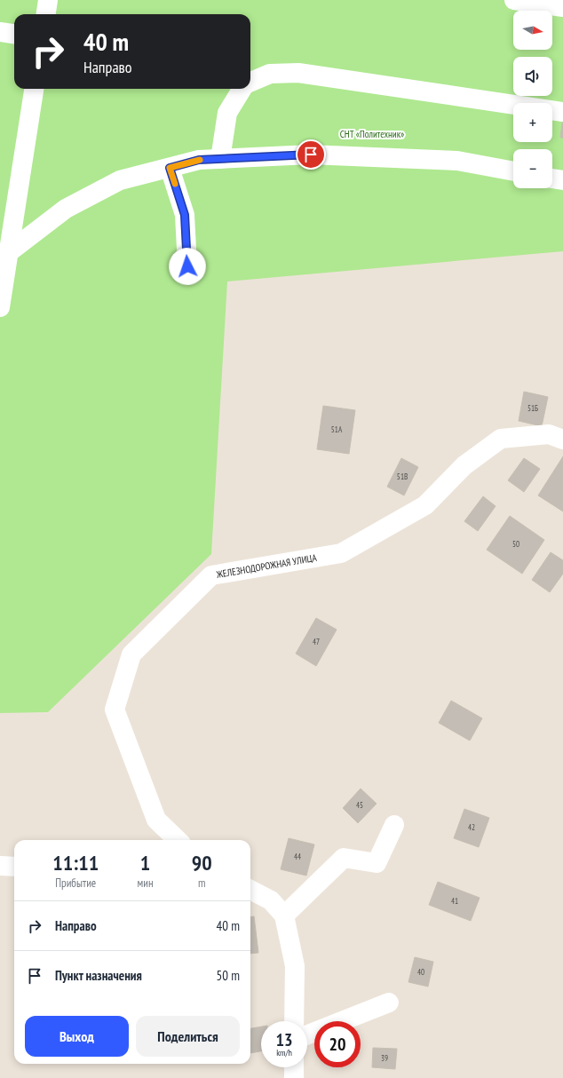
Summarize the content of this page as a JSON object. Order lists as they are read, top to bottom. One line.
{"streets":{"street":["ЖЕЛЕЗНОДОРОЖНАЯ УЛИЦА"]},"parks":["СНТ «Политехник»"],"house_numbers":["51Б","51А","51В","50","47","45","42","44","41","40","39"],"north":"right","page":{"map_buttons":["+","−"],"turn":["40 m","Направо"],"eta":["11:11","Прибытие","1","мин","90","m"],"list":[{"name":"Направо","value":"40 m"},{"name":"Пункт назначения","value":"50 m"}],"buttons":["Выход","Поделиться"],"speed":"13 km/h","limit":"20"}}
